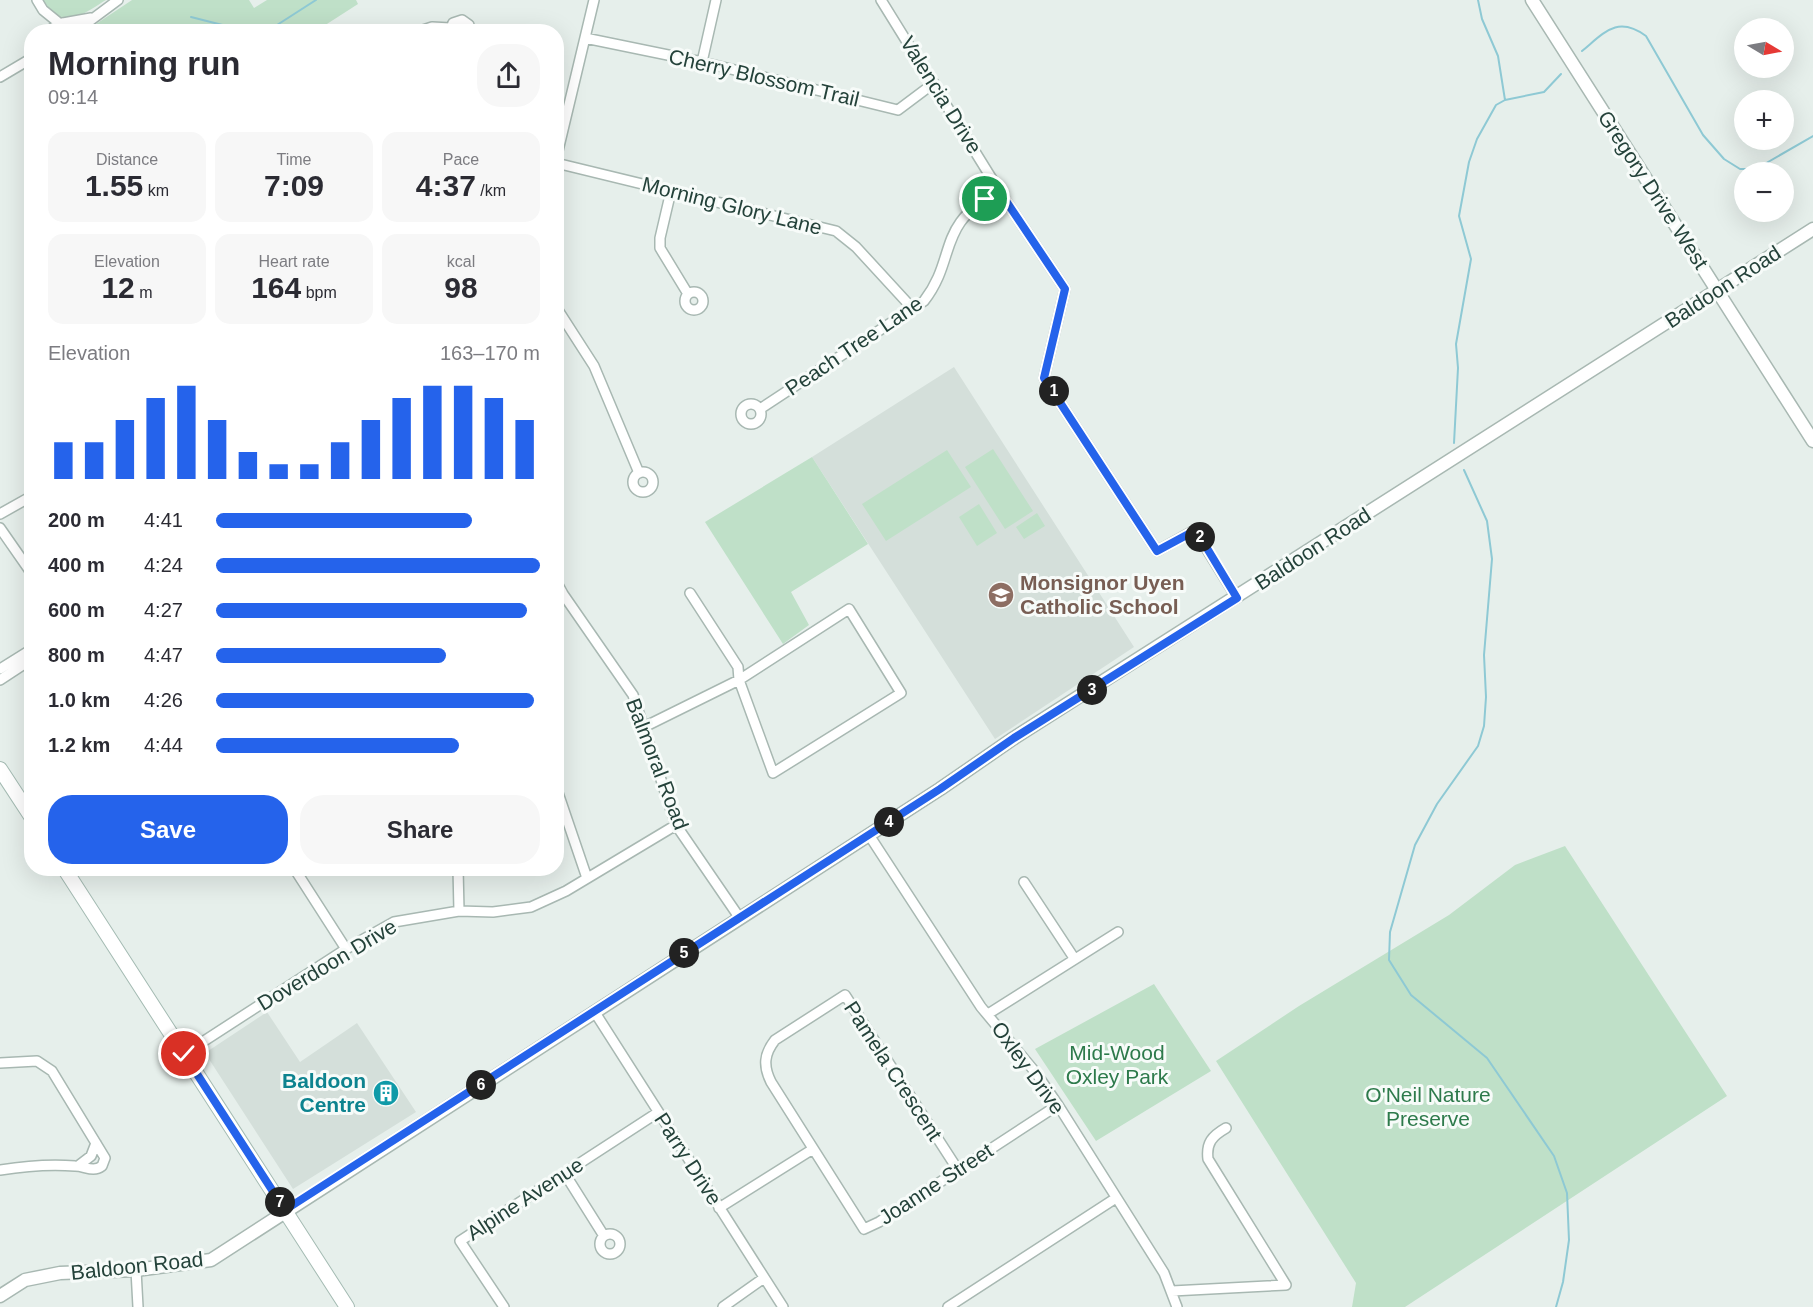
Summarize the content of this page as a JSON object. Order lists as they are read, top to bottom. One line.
{"streets":{"street":["Cherry Blossom Trail","Valencia Drive","Gregory Drive West","Morning Glory Lane","Baldoon Road","Peach Tree Lane","Balmoral Road","Doverdoon Drive","Oxley Drive","Pamela Crescent","Parry Drive","Joanne Street","Alpine Avenue"]},"crossings":[["Cherry Blossom Trail","Valencia Drive"],["Valencia Drive","Baldoon Road"],["Valencia Drive","Peach Tree Lane"],["Gregory Drive West","Baldoon Road"],["Morning Glory Lane","Peach Tree Lane"],["Baldoon Road","Balmoral Road"],["Baldoon Road","Oxley Drive"],["Baldoon Road","Parry Drive"],["Balmoral Road","Doverdoon Drive"],["Oxley Drive","Joanne Street"],["Pamela Crescent","Joanne Street"],["Parry Drive","Alpine Avenue"]],"parks":["Mid-Wood Oxley Park","O'Neil Nature Preserve"],"places":{"school or university":["Monsignor Uyen Catholic School"],"building":["Baldoon Centre"]},"north":"right","page":{"map_buttons":["+","−"],"heading":["Morning run","09:14"],"stats":[["Distance","1.55 km"],["Time","7:09"],["Pace","4:37 /km"],["Elevation","12 m"],["Heart rate","164 bpm"],["kcal","98"]],"chart":["Elevation","163–170 m"],"pins":["1","2","3","4","5","6","7"],"list":[{"name":"200 m","note":"4:41"},{"name":"400 m","note":"4:24"},{"name":"600 m","note":"4:27"},{"name":"800 m","note":"4:47"},{"name":"1.0 km","note":"4:26"},{"name":"1.2 km","note":"4:44"}],"buttons":["Save","Share"]}}
